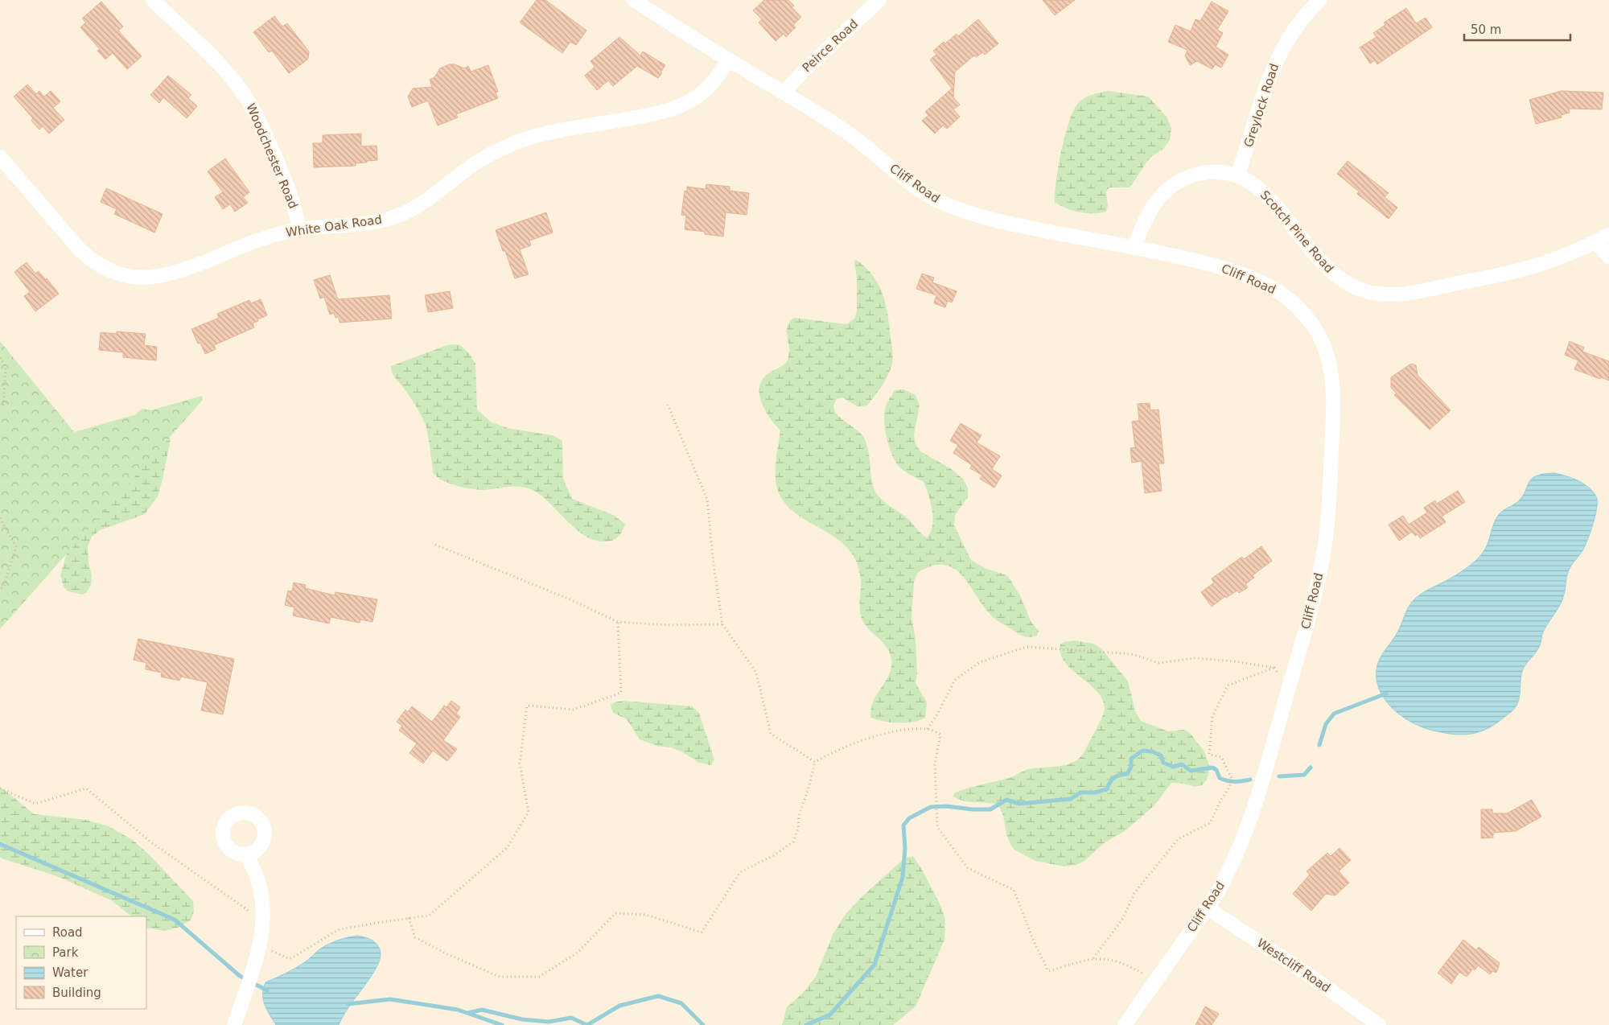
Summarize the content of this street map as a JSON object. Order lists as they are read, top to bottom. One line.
{"streets":{"street":["Peirce Road","Greylock Road","Woodchester Road","Cliff Road","White Oak Road","Scotch Pine Road","Westcliff Road"]},"crossings":[["Peirce Road","Cliff Road"],["Greylock Road","Scotch Pine Road"],["Woodchester Road","White Oak Road"],["Cliff Road","White Oak Road"],["Cliff Road","Scotch Pine Road"],["Cliff Road","Westcliff Road"]],"legend":["Road","Park","Water","Building"],"scale_bar":"50 m"}
